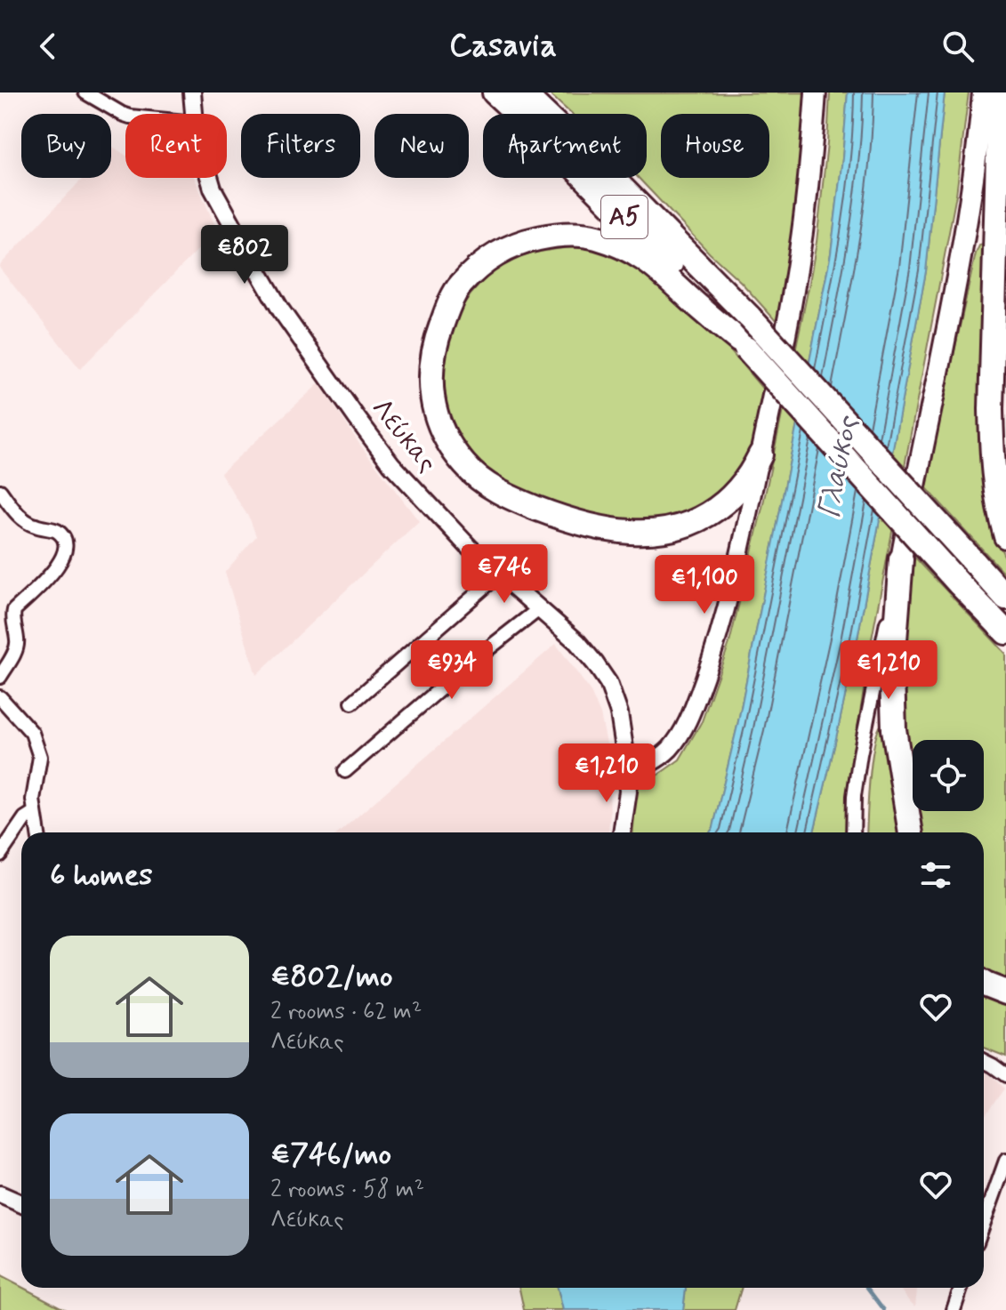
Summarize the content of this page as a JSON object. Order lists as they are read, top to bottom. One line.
{"streets":{"highway":["Α5"],"street":["Λεύκας"]},"water":["Γλαύκος"],"page":{"header":"Casavia","chip":["Buy","Rent","Filters","New","Apartment","House"],"price":["€802","€746","€1,100","€934","€1,210","€1,210"],"heading":"6 homes","list":[{"name":"€802/mo","note":"2 rooms · 62 m² · Λεύκας"},{"name":"€746/mo","note":"2 rooms · 58 m² · Λεύκας"}]}}
